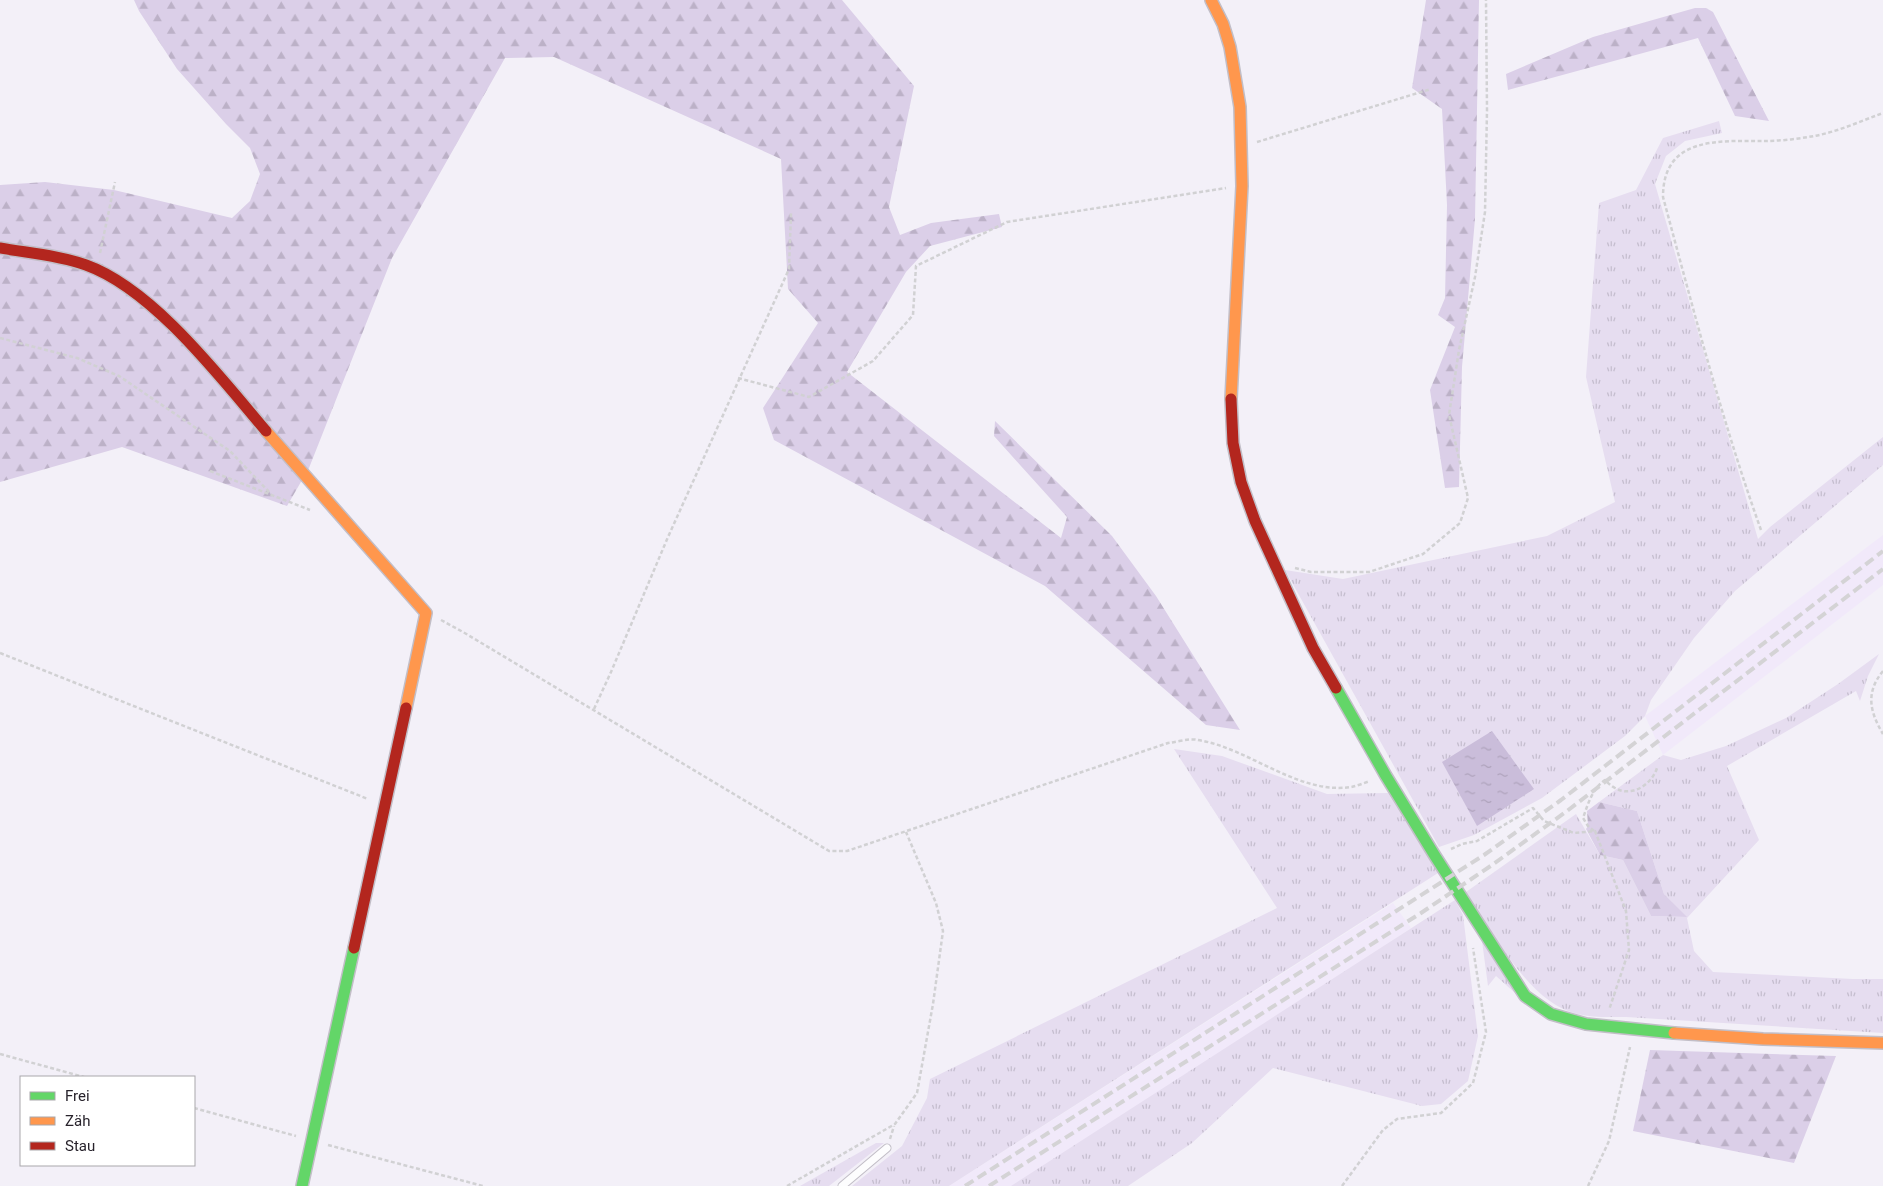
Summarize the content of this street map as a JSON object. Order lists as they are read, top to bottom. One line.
{"legend":["Frei","Zäh","Stau"]}
